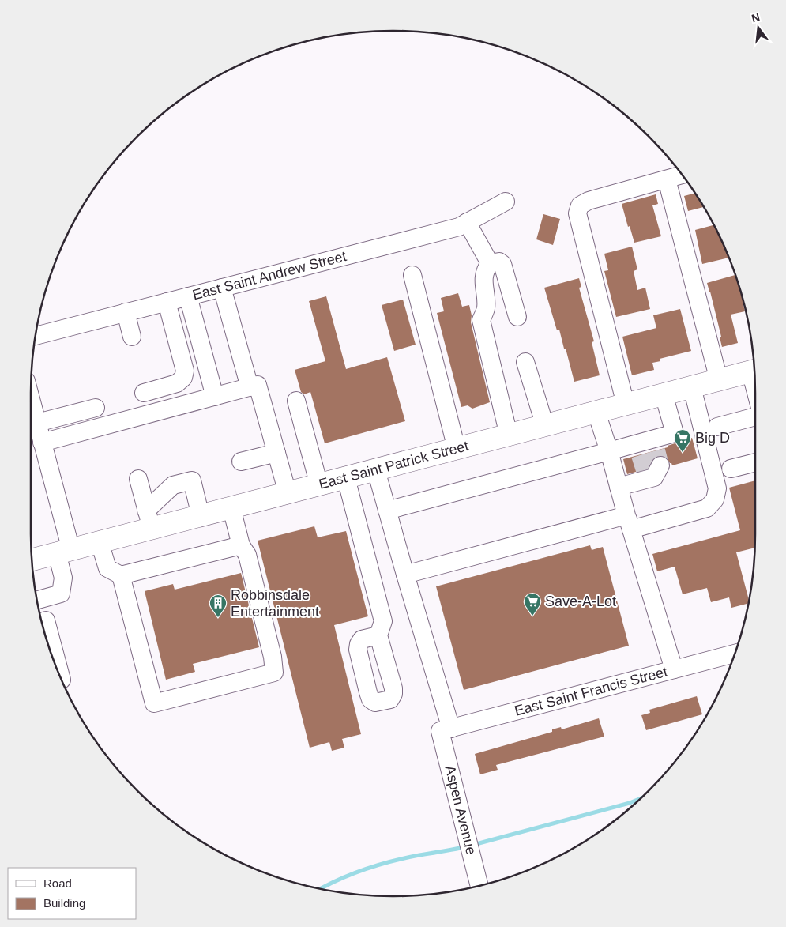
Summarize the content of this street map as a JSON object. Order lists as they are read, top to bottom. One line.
{"streets":{"main road":["East Saint Patrick Street"],"street":["East Saint Andrew Street","East Saint Francis Street","Aspen Avenue"]},"crossings":[["East Saint Patrick Street","Aspen Avenue"],["East Saint Francis Street","Aspen Avenue"]],"places":{"supermarket":["Big D","Save-A-Lot"],"building":["Robbinsdale Entertainment"]},"legend":["Road","Building"],"north":"top"}
